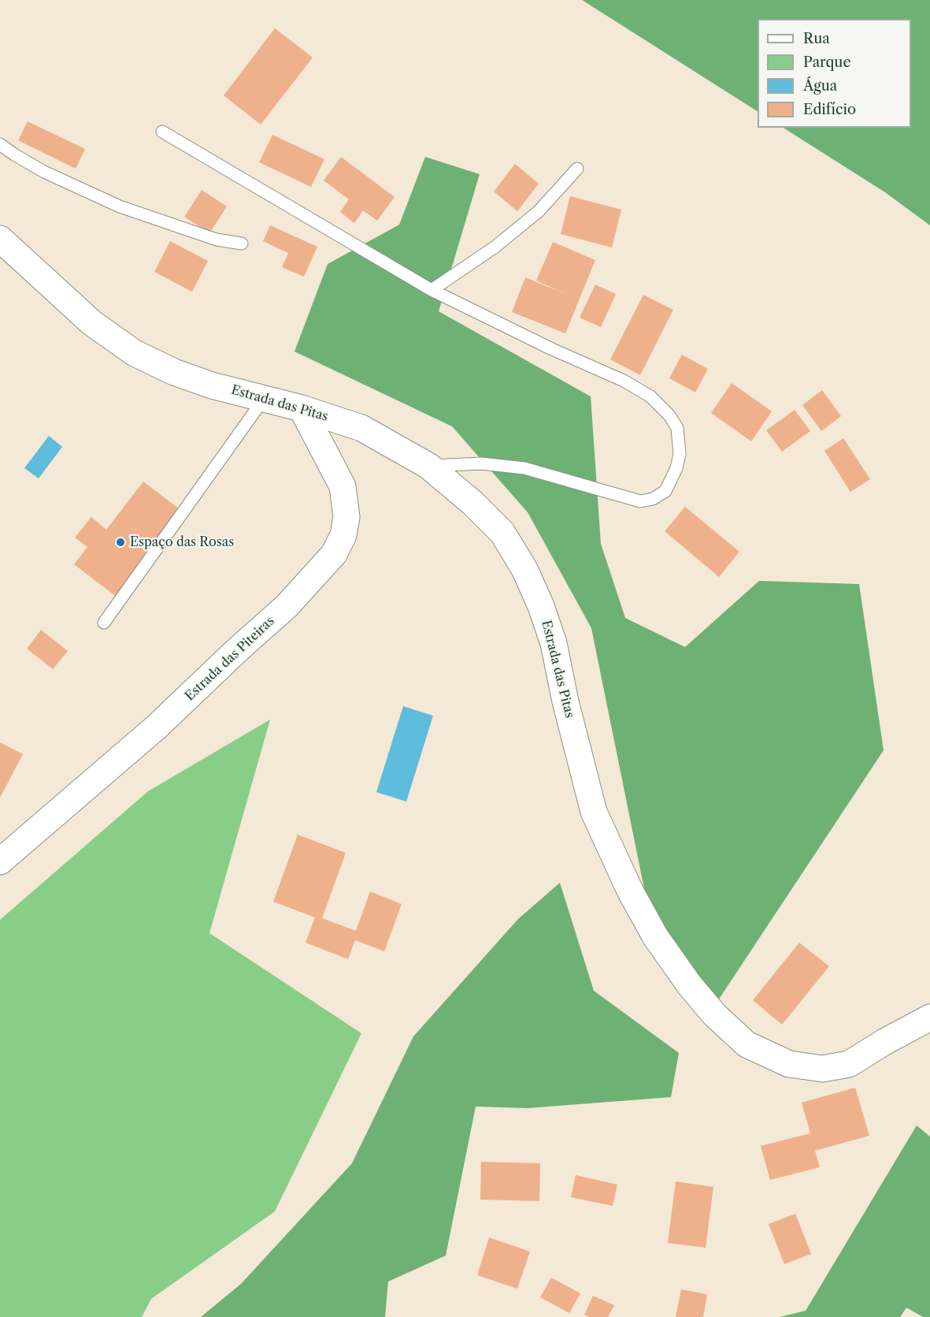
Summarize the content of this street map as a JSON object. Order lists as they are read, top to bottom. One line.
{"streets":{"street":["Estrada das Pitas","Estrada das Piteiras"]},"crossings":[["Estrada das Pitas","Estrada das Piteiras"]],"places":["Espaço das Rosas"],"legend":["Rua","Parque","Água","Edifício"]}
